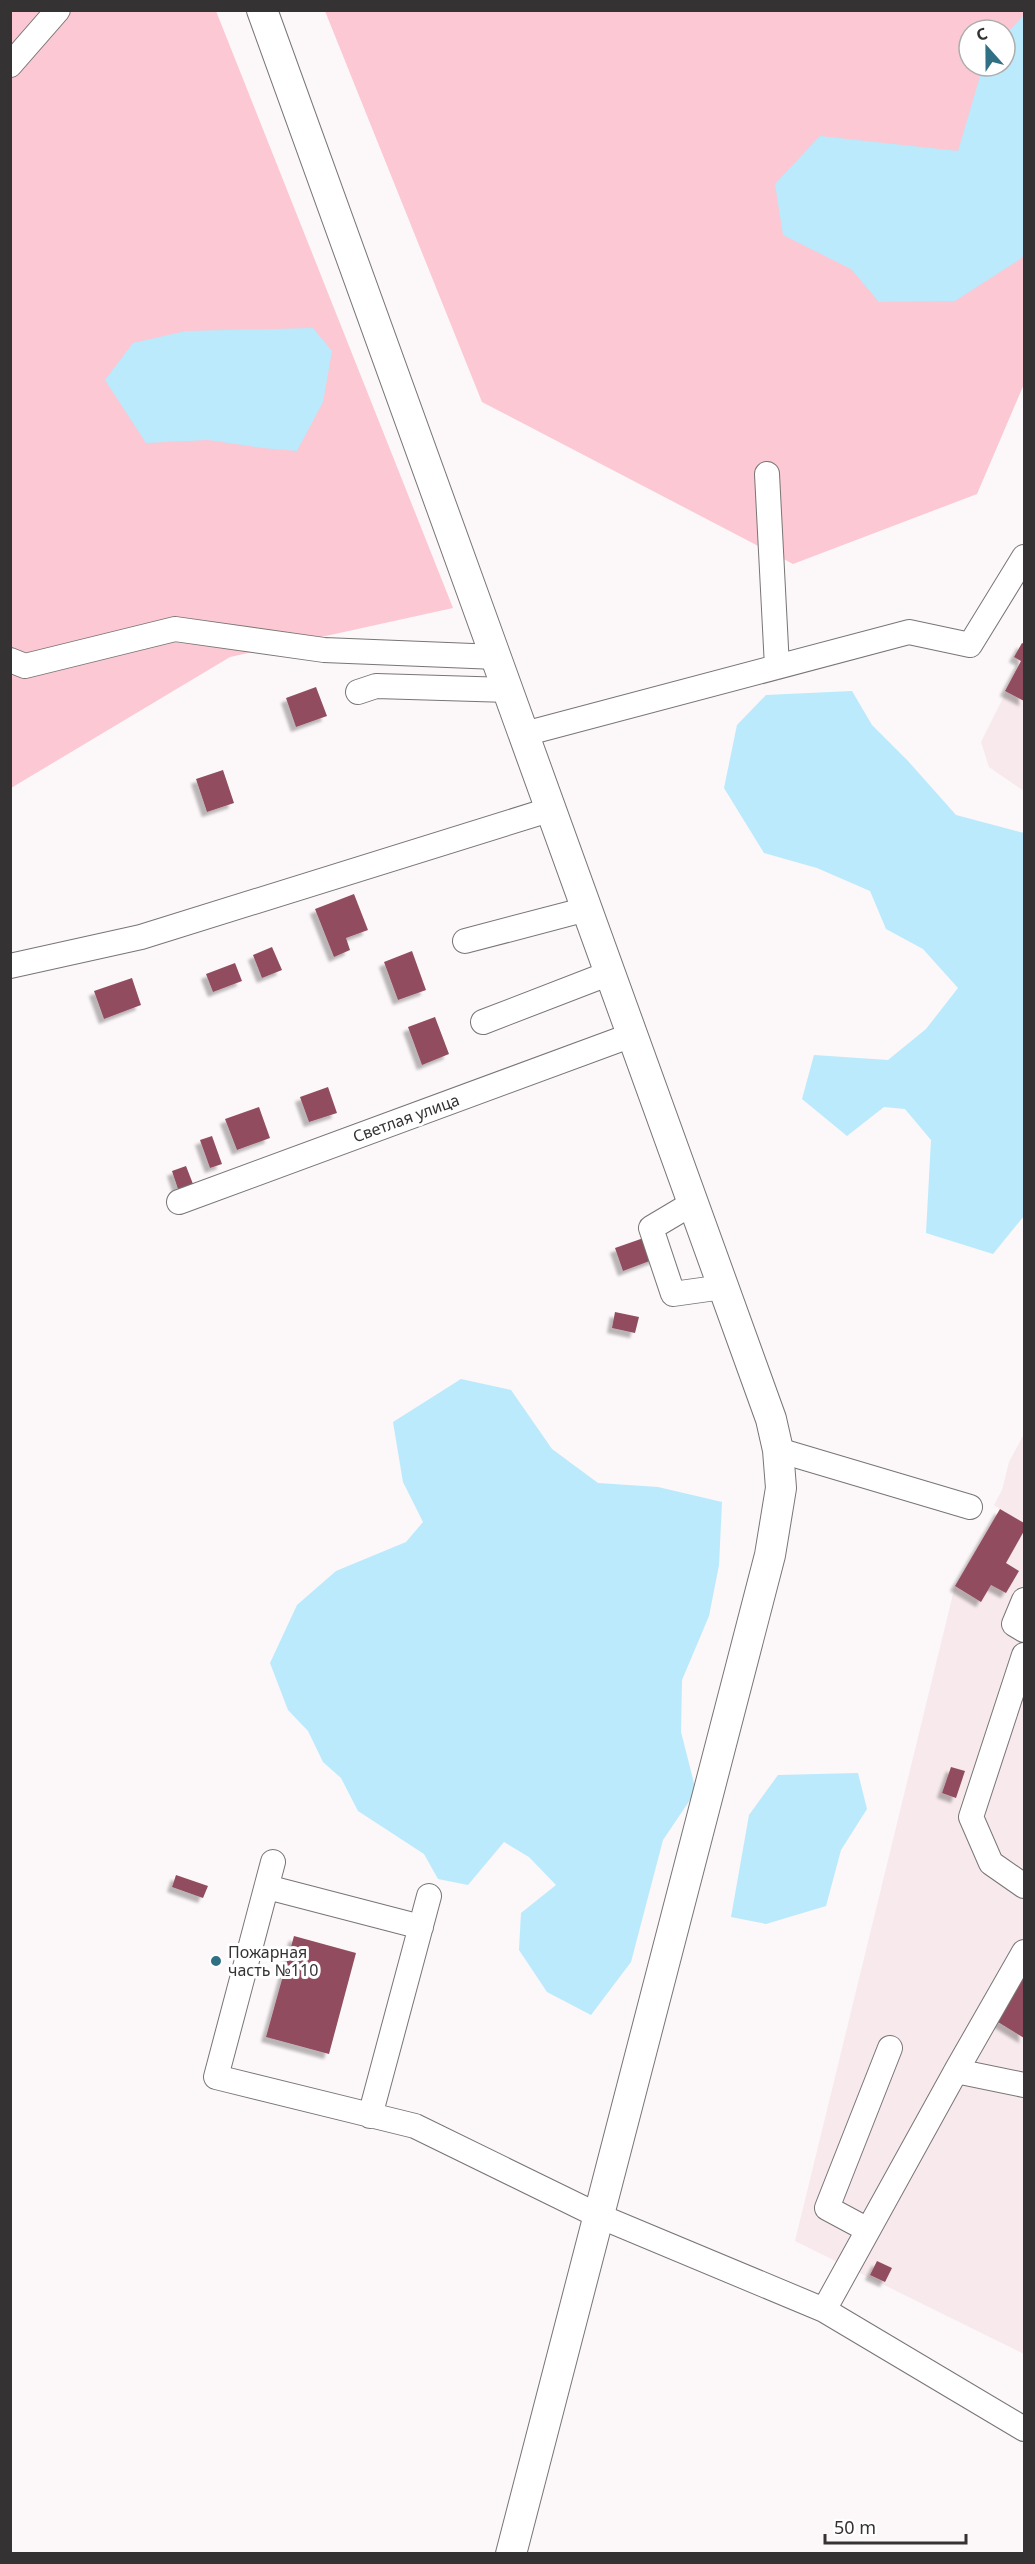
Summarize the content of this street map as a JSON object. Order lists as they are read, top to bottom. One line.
{"streets":{"lane":["Светлая улица"]},"places":["Пожарная часть №110"],"scale_bar":"50 m","north":"top"}
